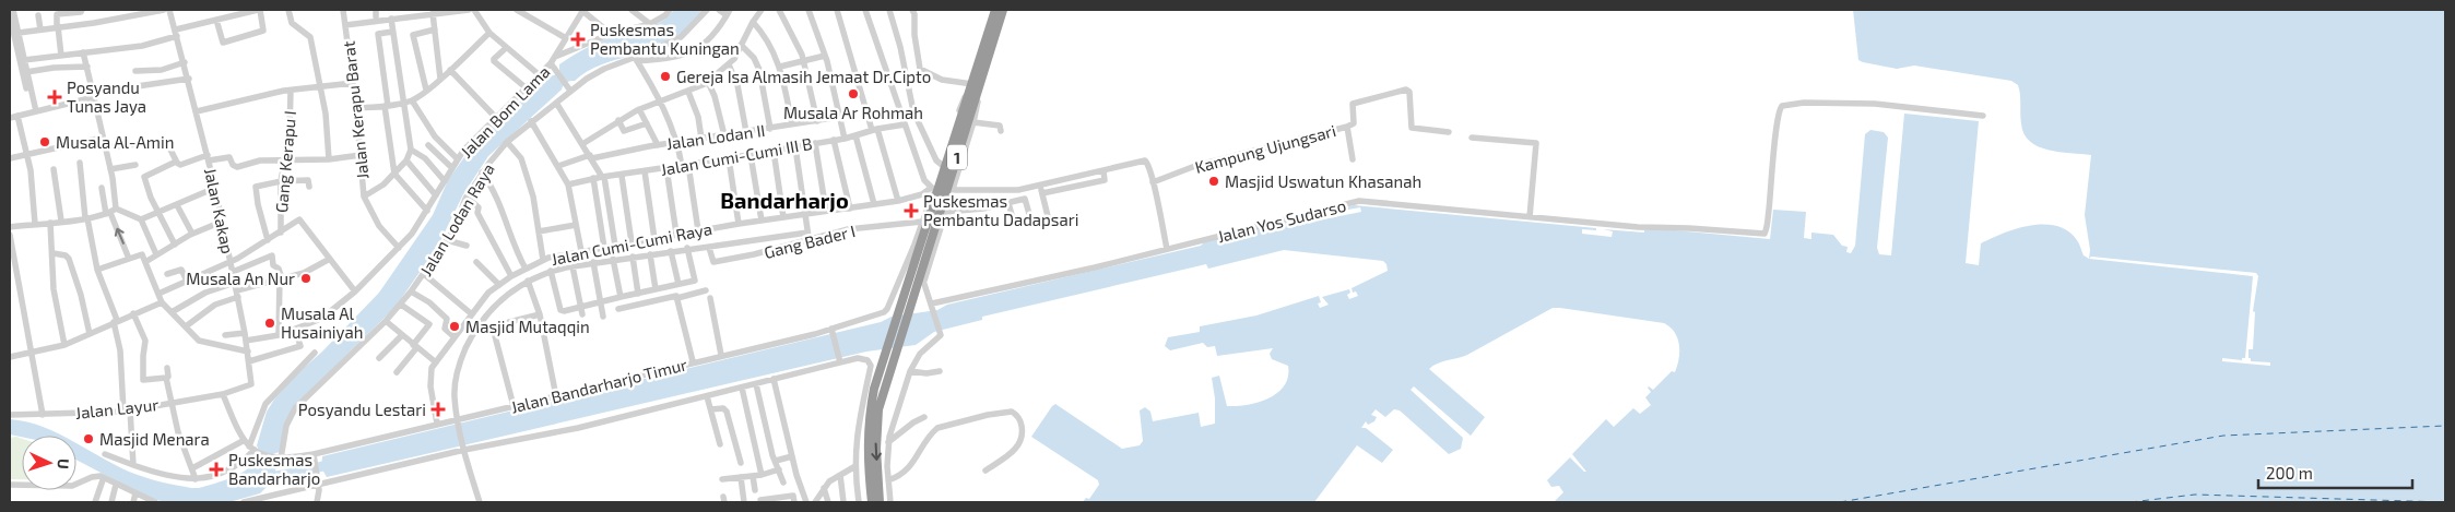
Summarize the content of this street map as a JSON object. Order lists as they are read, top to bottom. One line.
{"streets":{"highway":["1"],"street":["Jalan Kerapu Barat","Jalan Bom Lama","Jalan Lodan II","Kampung Ujungsari","Jalan Cumi-Cumi III B","Gang Kerapu I","Jalan Kakap","Jalan Lodan Raya","Jalan Yos Sudarso","Gang Bader I","Jalan Cumi-Cumi Raya","Jalan Bandarharjo Timur","Jalan Layur"]},"crossings":[["Jalan Bom Lama","Jalan Kakap"],["1","Jalan Cumi-Cumi Raya"],["1","Jalan Bandarharjo Timur"],["Jalan Kakap","Jalan Layur"],["Jalan Lodan Raya","Jalan Bandarharjo Timur"],["Jalan Cumi-Cumi Raya","Jalan Bandarharjo Timur"]],"districts":["Bandarharjo"],"places":{"health":["Puskesmas Pembantu Kuningan","Posyandu Tunas Jaya","Puskesmas Pembantu Dadapsari","Posyandu Lestari","Puskesmas Bandarharjo"],"other":["Gereja Isa Almasih Jemaat Dr.Cipto","Musala Ar Rohmah","Musala Al-Amin","Masjid Uswatun Khasanah","Musala An Nur","Musala Al Husainiyah","Masjid Mutaqqin","Masjid Menara"]},"scale_bar":"200 m","north":"right"}
